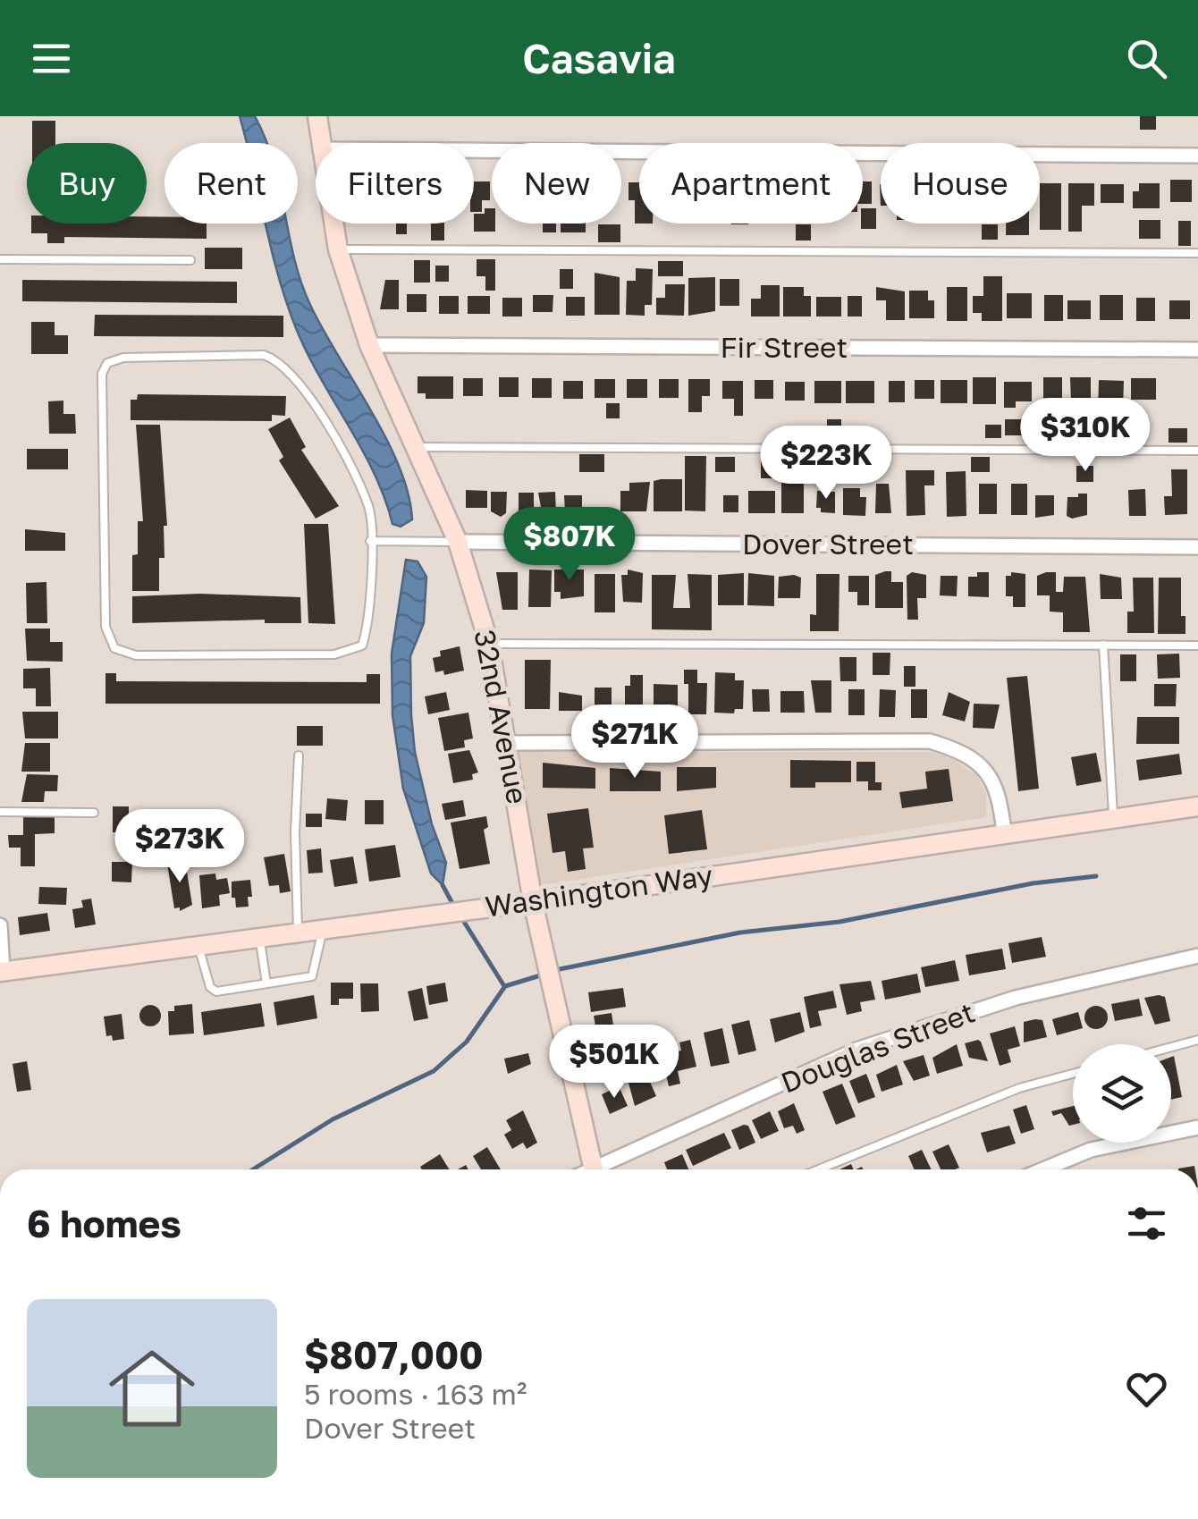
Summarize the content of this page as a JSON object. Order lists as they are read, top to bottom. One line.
{"streets":{"main road":["32nd Avenue","Washington Way"],"street":["Fir Street","Dover Street","Douglas Street"]},"crossings":[["Fir Street","32nd Avenue"],["Dover Street","32nd Avenue"],["32nd Avenue","Washington Way"]],"page":{"header":"Casavia","chip":["Buy","Rent","Filters","New","Apartment","House"],"price":["$310K","$223K","$807K","$271K","$273K","$501K"],"heading":"6 homes","list":[{"name":"$807,000","note":"5 rooms · 163 m² · Dover Street"}]}}
